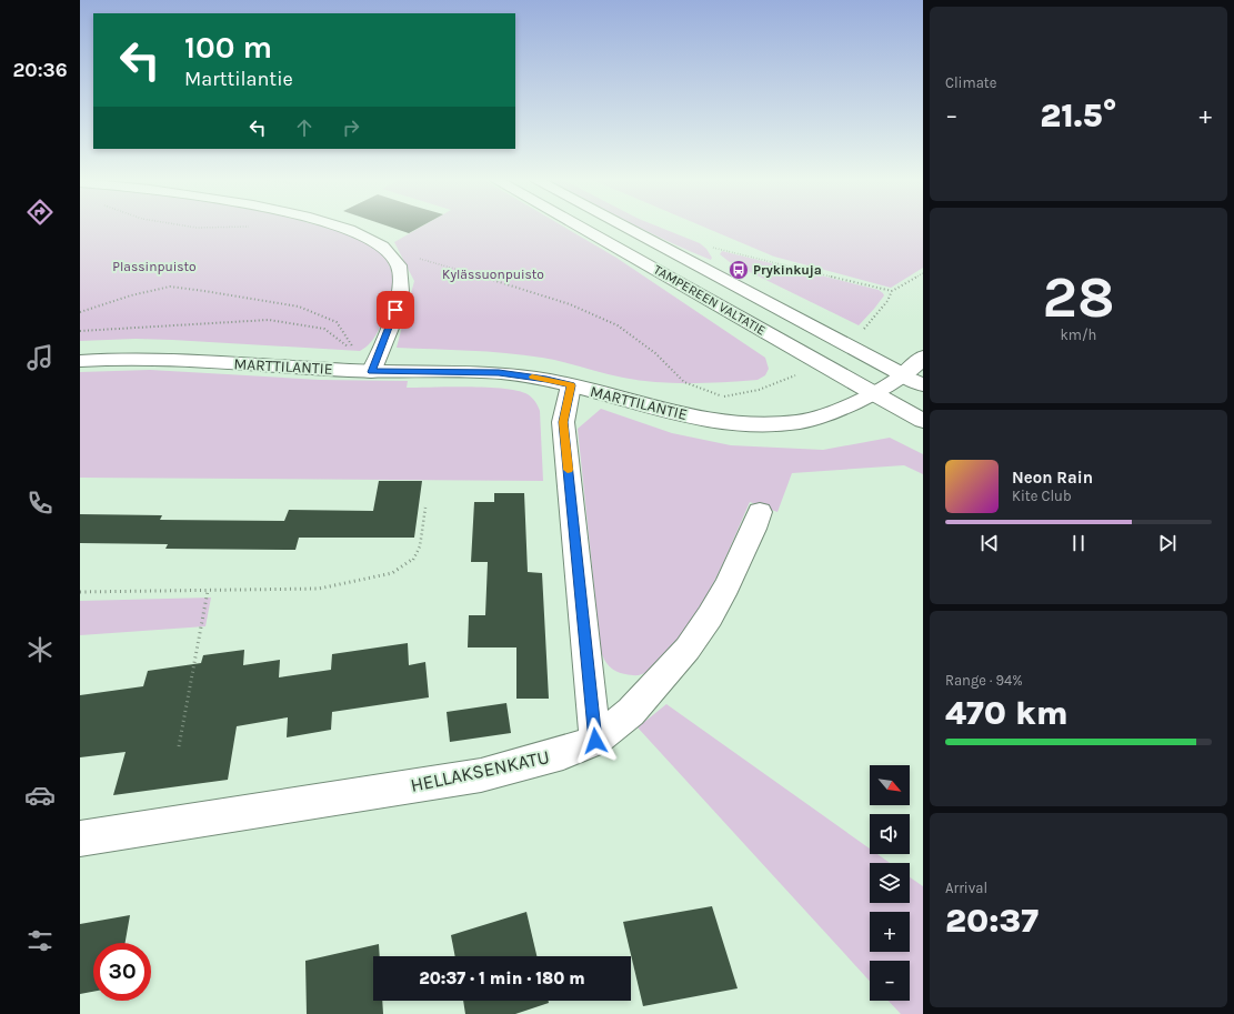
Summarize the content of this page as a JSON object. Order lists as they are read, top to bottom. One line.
{"streets":{"main road":["TAMPEREEN VALTATIE","MARTTILANTIE","HELLAKSENKATU"]},"crossings":[["TAMPEREEN VALTATIE","MARTTILANTIE"]],"parks":["Plassinpuisto","Kylässuonpuisto"],"places":{"bus stop":["Prykinkuja"]},"north":"bottom right","page":{"tabs":"20:36","tile":["Climate",["28","km/h"],["Range · 94%","470 km"],["Arrival","20:37"]],"turn":["100 m","Marttilantie"],"heat":["−","21.5°","+"],"song":["Neon Rain","Kite Club"],"map_buttons":["+","−"],"limit":"30","trip":"20:37 · 1 min · 180 m"}}
